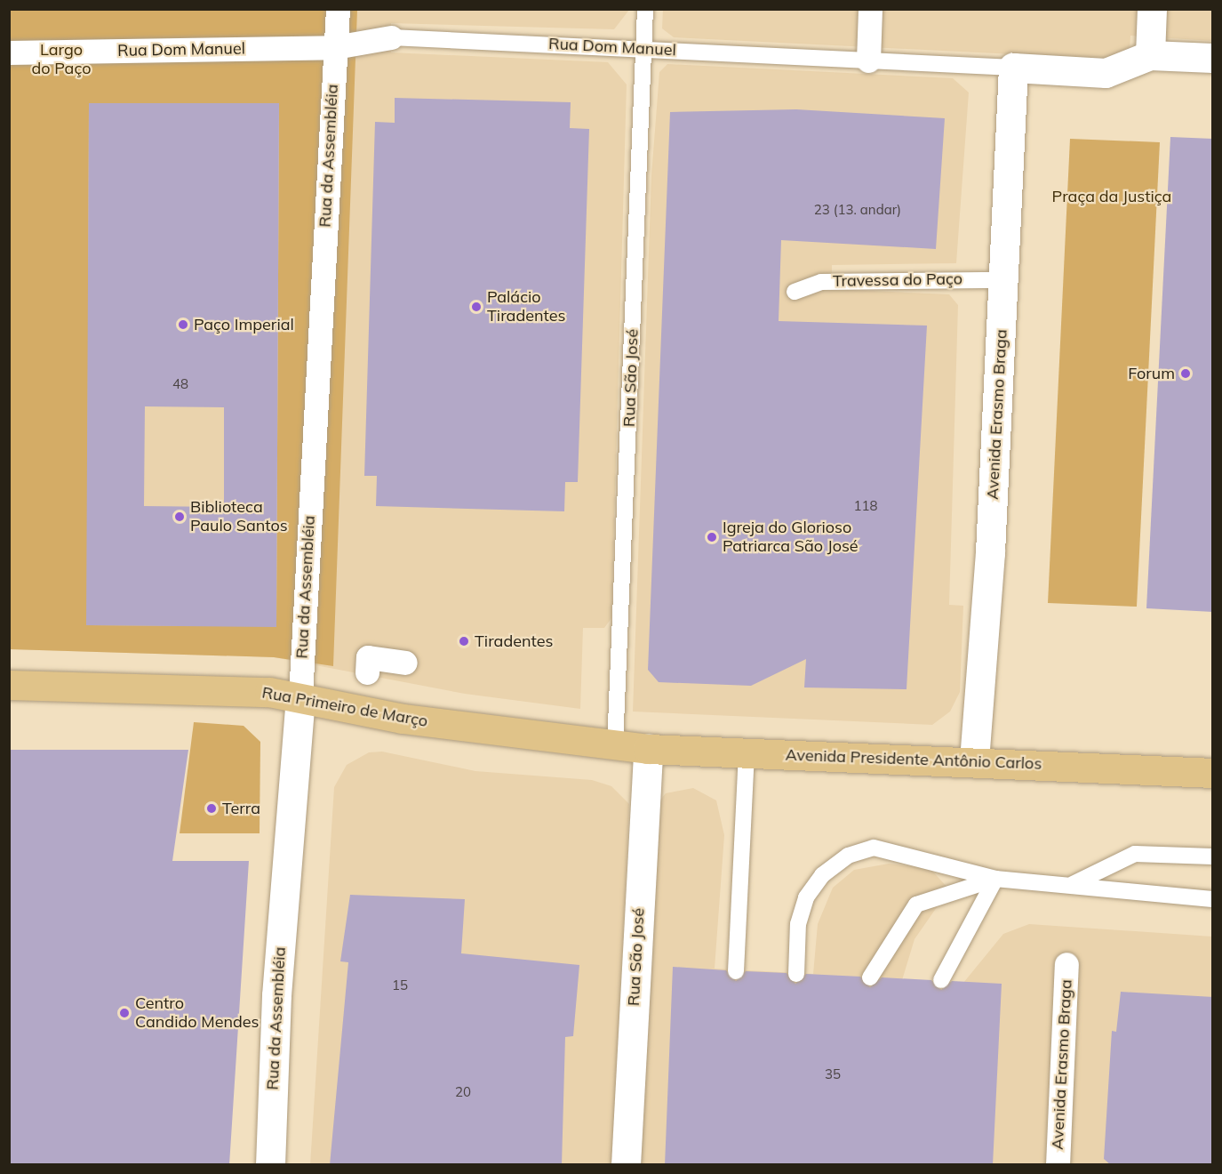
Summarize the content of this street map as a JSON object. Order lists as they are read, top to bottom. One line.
{"streets":{"main road":["Rua Primeiro de Março","Avenida Presidente Antônio Carlos"],"street":["Rua Dom Manuel","Rua da Assembléia","Rua São José","Avenida Erasmo Braga"],"lane":["Travessa do Paço"]},"crossings":[["Rua Dom Manuel","Rua da Assembléia"],["Rua Dom Manuel","Rua São José"],["Rua Dom Manuel","Avenida Erasmo Braga"],["Rua da Assembléia","Rua Primeiro de Março"],["Travessa do Paço","Avenida Erasmo Braga"],["Rua São José","Rua Primeiro de Março"],["Rua São José","Avenida Presidente Antônio Carlos"],["Avenida Erasmo Braga","Avenida Presidente Antônio Carlos"],["Rua Primeiro de Março","Avenida Presidente Antônio Carlos"]],"parks":["Largo do Paço","Praça da Justiça"],"places":["Palácio Tiradentes","Paço Imperial","Forum","Biblioteca Paulo Santos","Igreja do Glorioso Patriarca São José","Tiradentes","Terra","Centro Candido Mendes"],"house_numbers":["23 (13. andar)","48","118","15","35","20"]}
